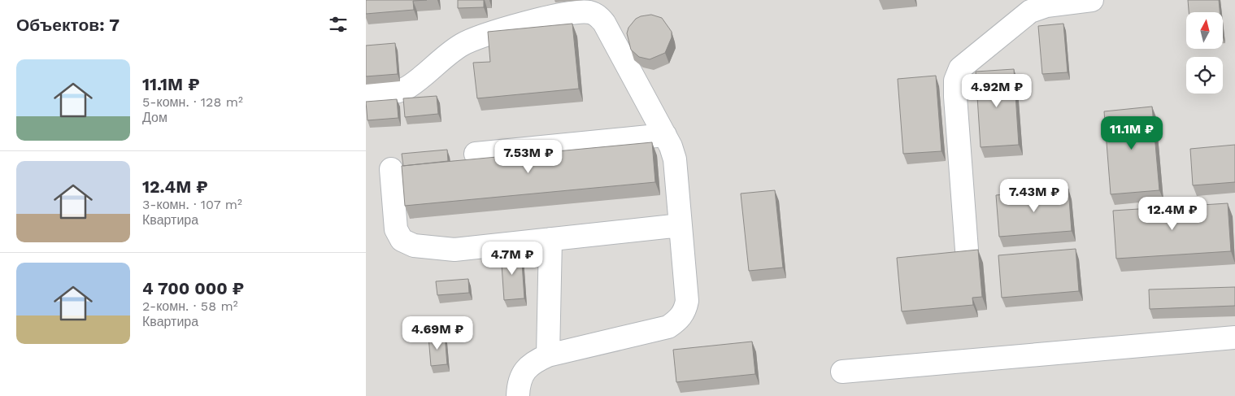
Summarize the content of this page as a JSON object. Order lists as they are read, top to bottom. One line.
{"north":"top","page":{"heading":"Объектов: 7","list":[{"name":"11.1M ₽","note":"5-комн. · 128 m² · Дом"},{"name":"12.4M ₽","note":"3-комн. · 107 m² · Квартира"},{"name":"4 700 000 ₽","note":"2-комн. · 58 m² · Квартира"}],"price":["4.92M ₽","11.1M ₽","7.53M ₽","7.43M ₽","12.4M ₽","4.7M ₽","4.69M ₽"]}}
